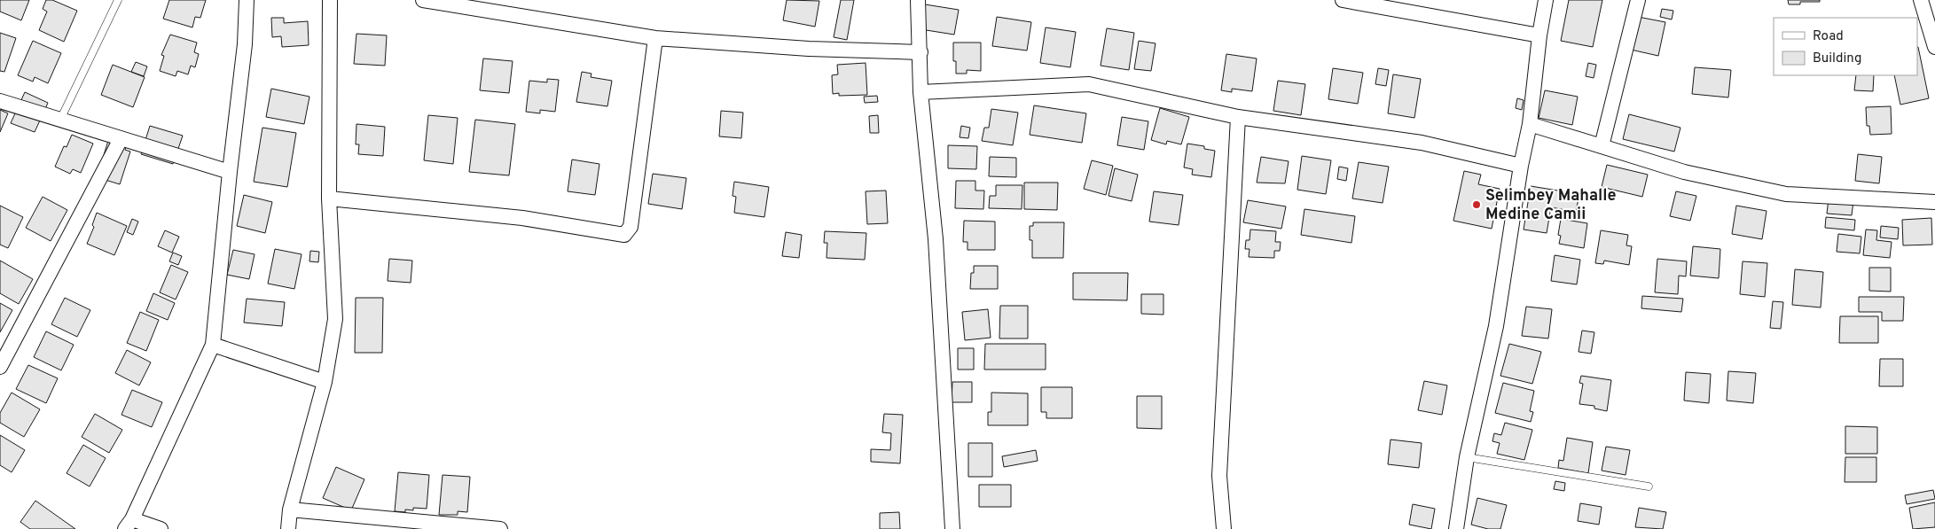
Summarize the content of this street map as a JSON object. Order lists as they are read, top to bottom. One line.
{"places":["Selimbey Mahalle Medine Camii"],"legend":["Road","Building"]}
